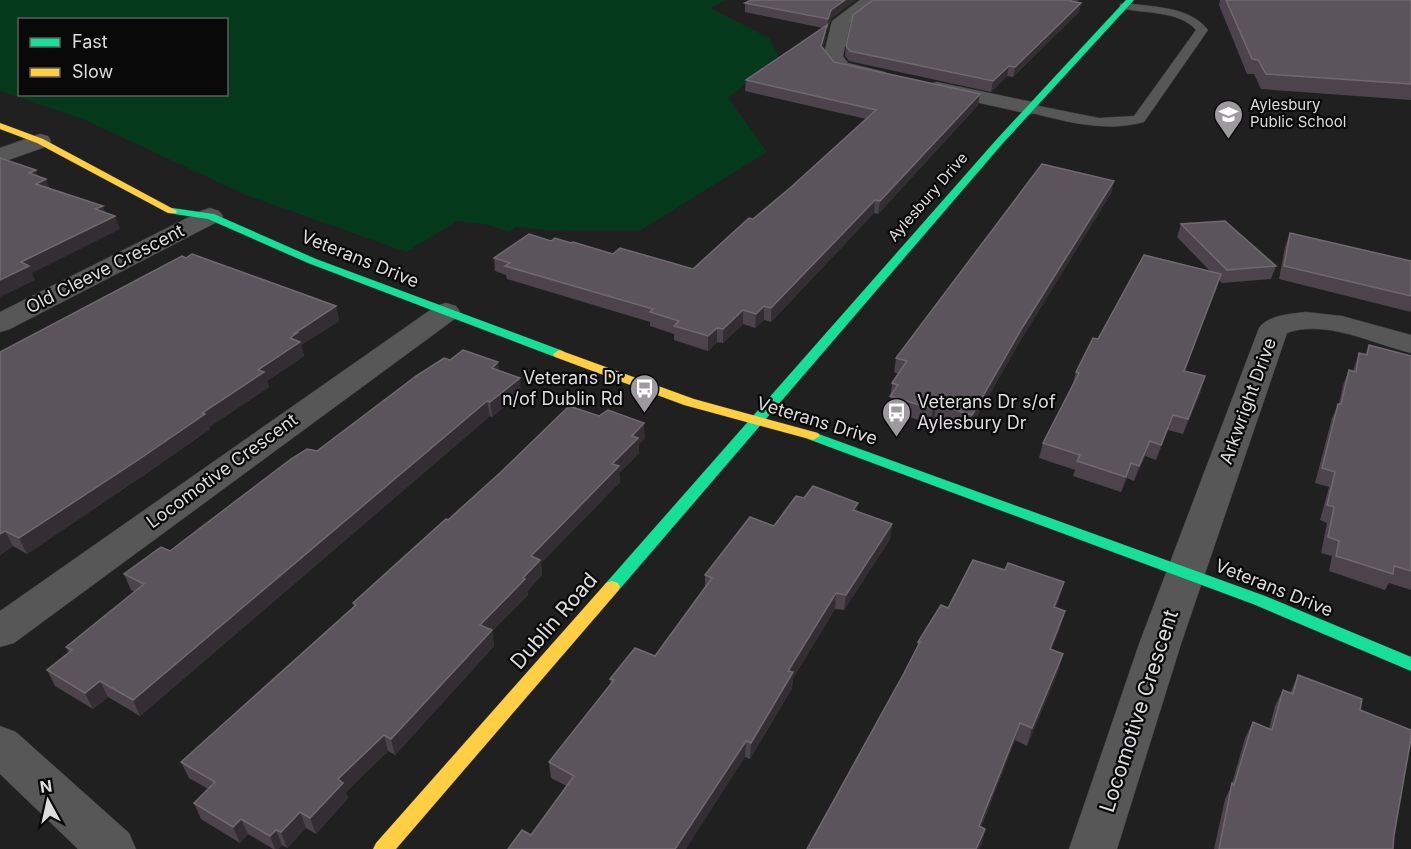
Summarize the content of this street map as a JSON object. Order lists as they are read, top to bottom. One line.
{"streets":{"street":["Aylesbury Drive","Veterans Drive","Old Cleeve Crescent","Arkwright Drive","Locomotive Crescent","Dublin Road"]},"crossings":[["Aylesbury Drive","Veterans Drive"],["Aylesbury Drive","Dublin Road"],["Veterans Drive","Old Cleeve Crescent"],["Veterans Drive","Arkwright Drive"],["Veterans Drive","Locomotive Crescent"],["Veterans Drive","Dublin Road"],["Arkwright Drive","Locomotive Crescent"]],"places":{"school or university":["Aylesbury Public School"],"bus stop":["Veterans Dr n/of Dublin Rd","Veterans Dr s/of Aylesbury Dr"]},"legend":["Fast","Slow"],"north":"top"}
